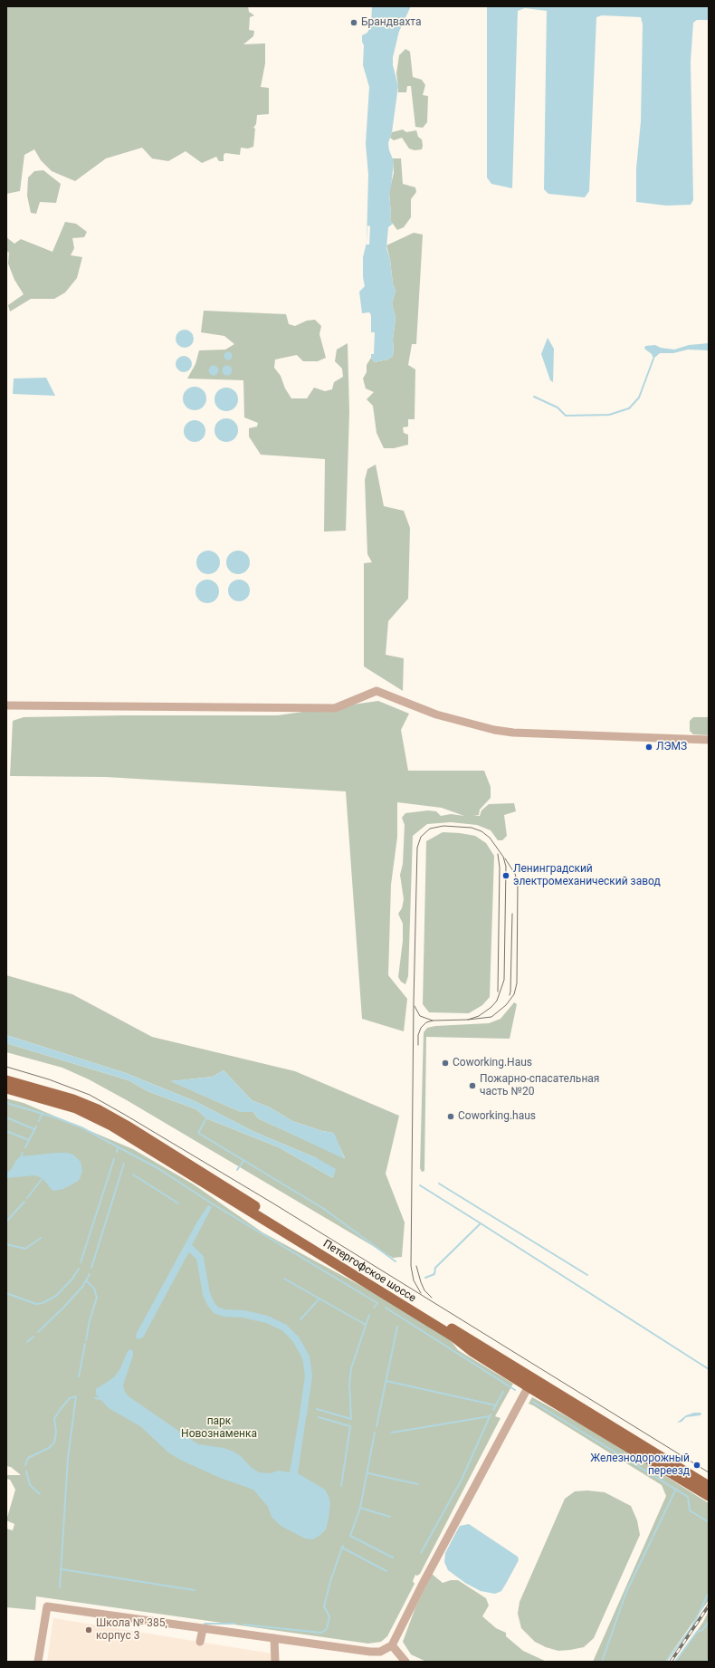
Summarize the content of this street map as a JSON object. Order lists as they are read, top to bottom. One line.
{"streets":{"main road":["Петергофское шоссе"]},"parks":["парк Новознаменка"],"places":["Брандвахта","ЛЭМЗ","Ленинградский электромеханический завод","Coworking.Haus","Пожарно-спасательная часть №20","Coworking.haus","Железнодорожный переезд","Школа № 385, корпус 3"]}
